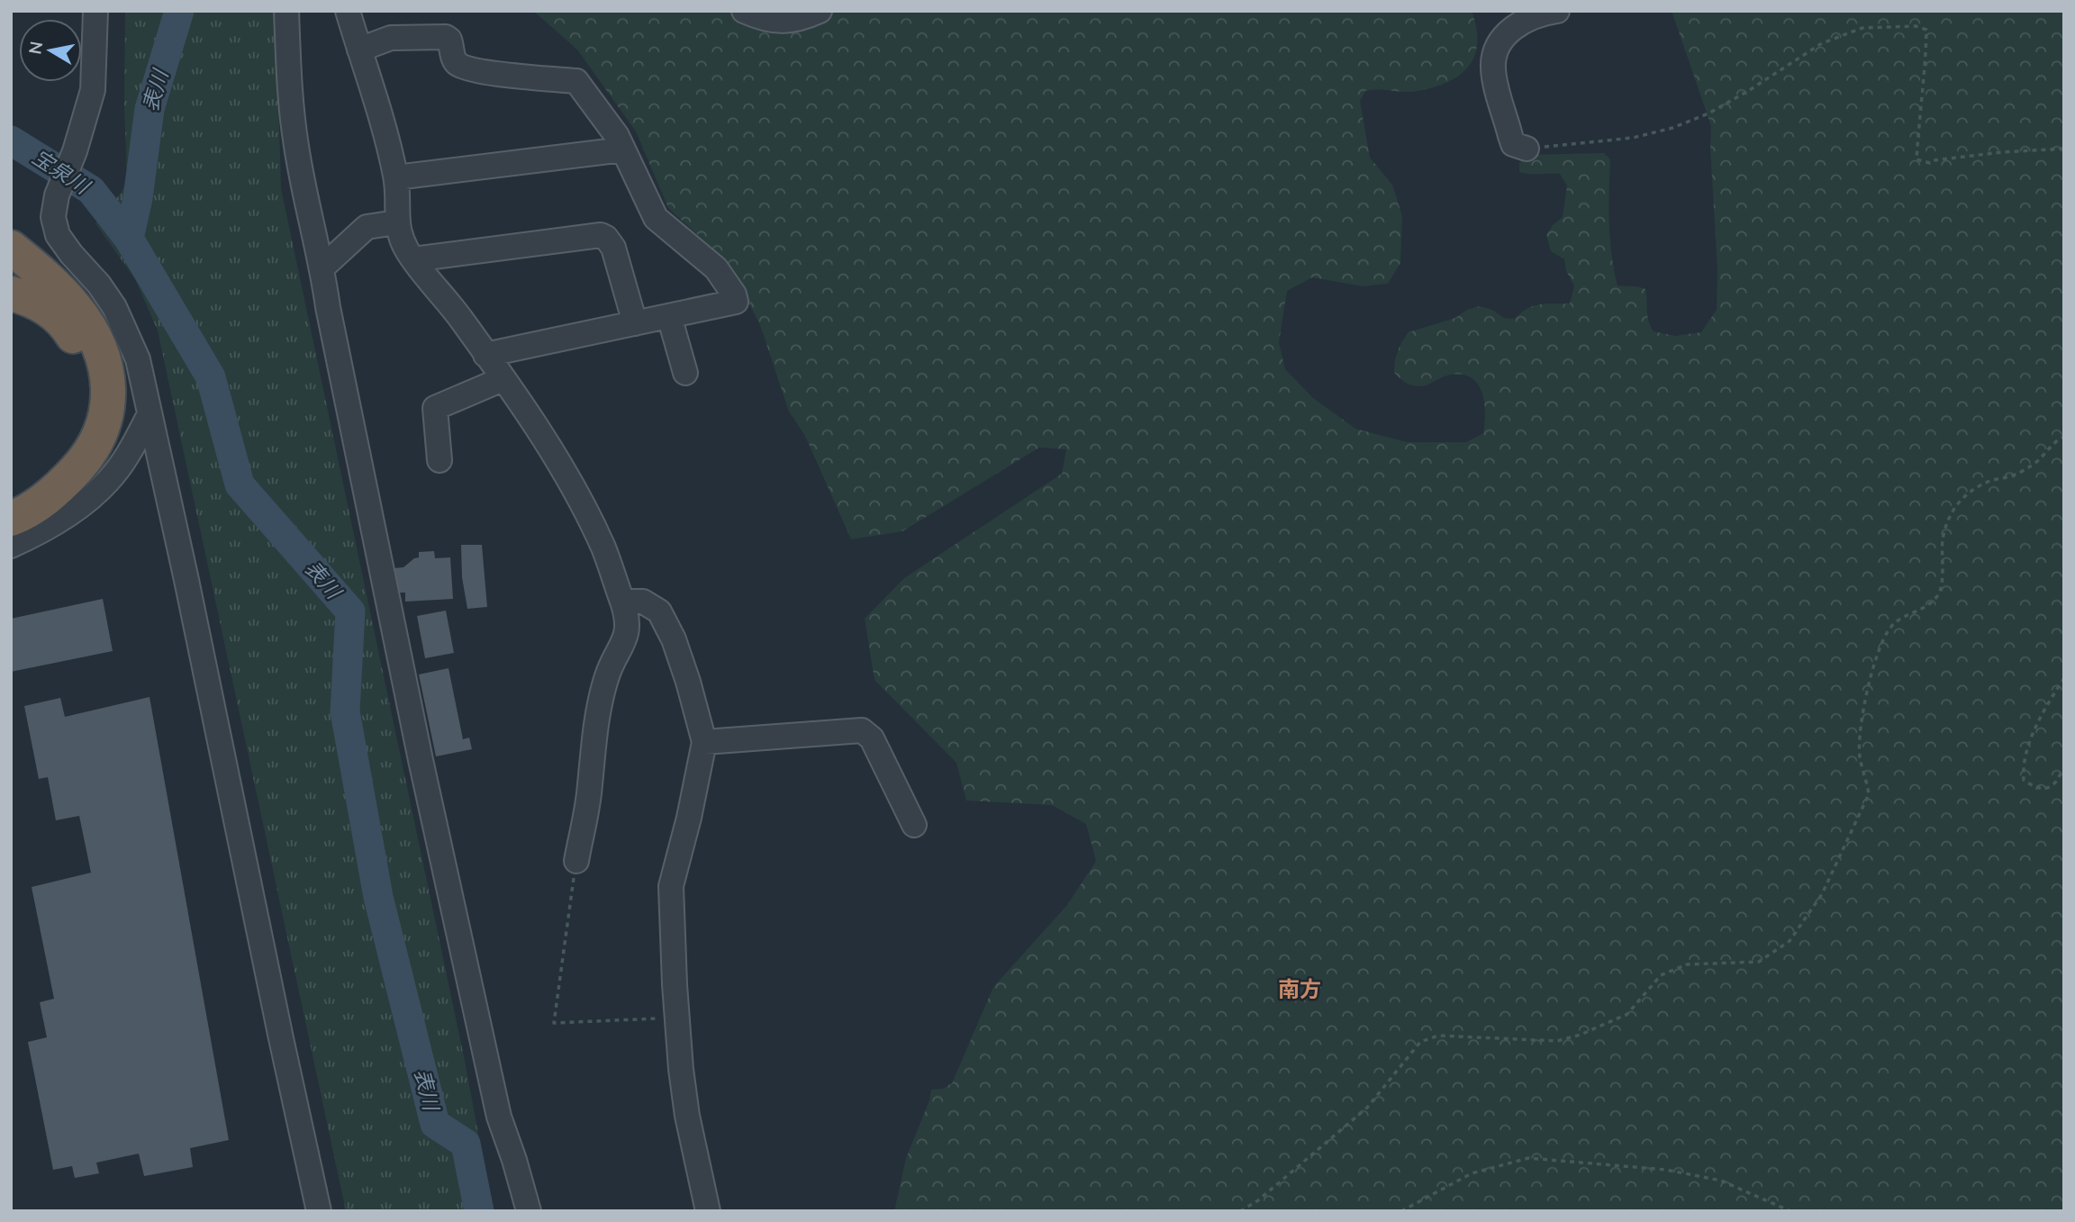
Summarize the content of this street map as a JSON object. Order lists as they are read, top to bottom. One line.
{"districts":["南方"],"water":["表川","宝泉川"],"north":"left"}
